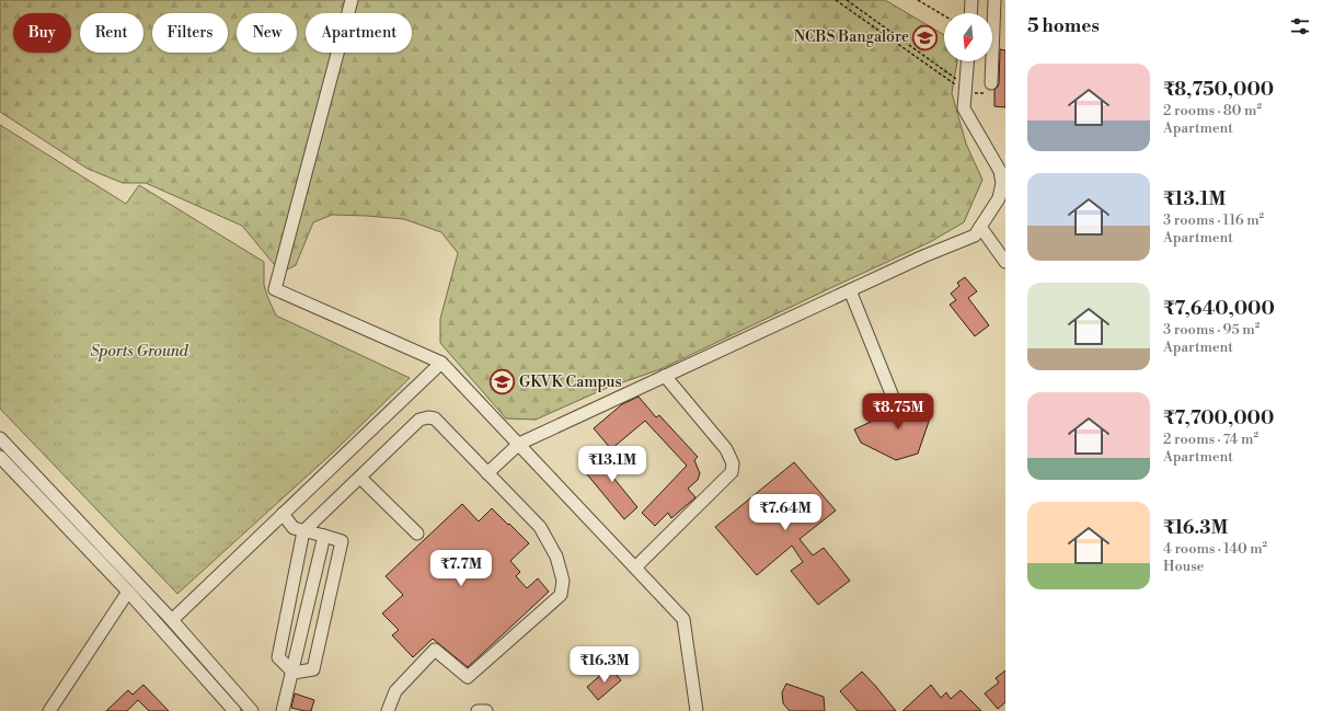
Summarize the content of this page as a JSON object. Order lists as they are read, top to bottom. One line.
{"parks":["Sports Ground"],"places":{"school or university":["NCBS Bangalore","GKVK Campus"]},"north":"bottom","page":{"heading":"5 homes","chip":["Buy","Rent","Filters","New","Apartment"],"list":[{"name":"₹8,750,000","note":"2 rooms · 80 m² · Apartment"},{"name":"₹13.1M","note":"3 rooms · 116 m² · Apartment"},{"name":"₹7,640,000","note":"3 rooms · 95 m² · Apartment"},{"name":"₹7,700,000","note":"2 rooms · 74 m² · Apartment"},{"name":"₹16.3M","note":"4 rooms · 140 m² · House"}],"price":["₹8.75M","₹13.1M","₹7.64M","₹7.7M","₹16.3M"]}}
